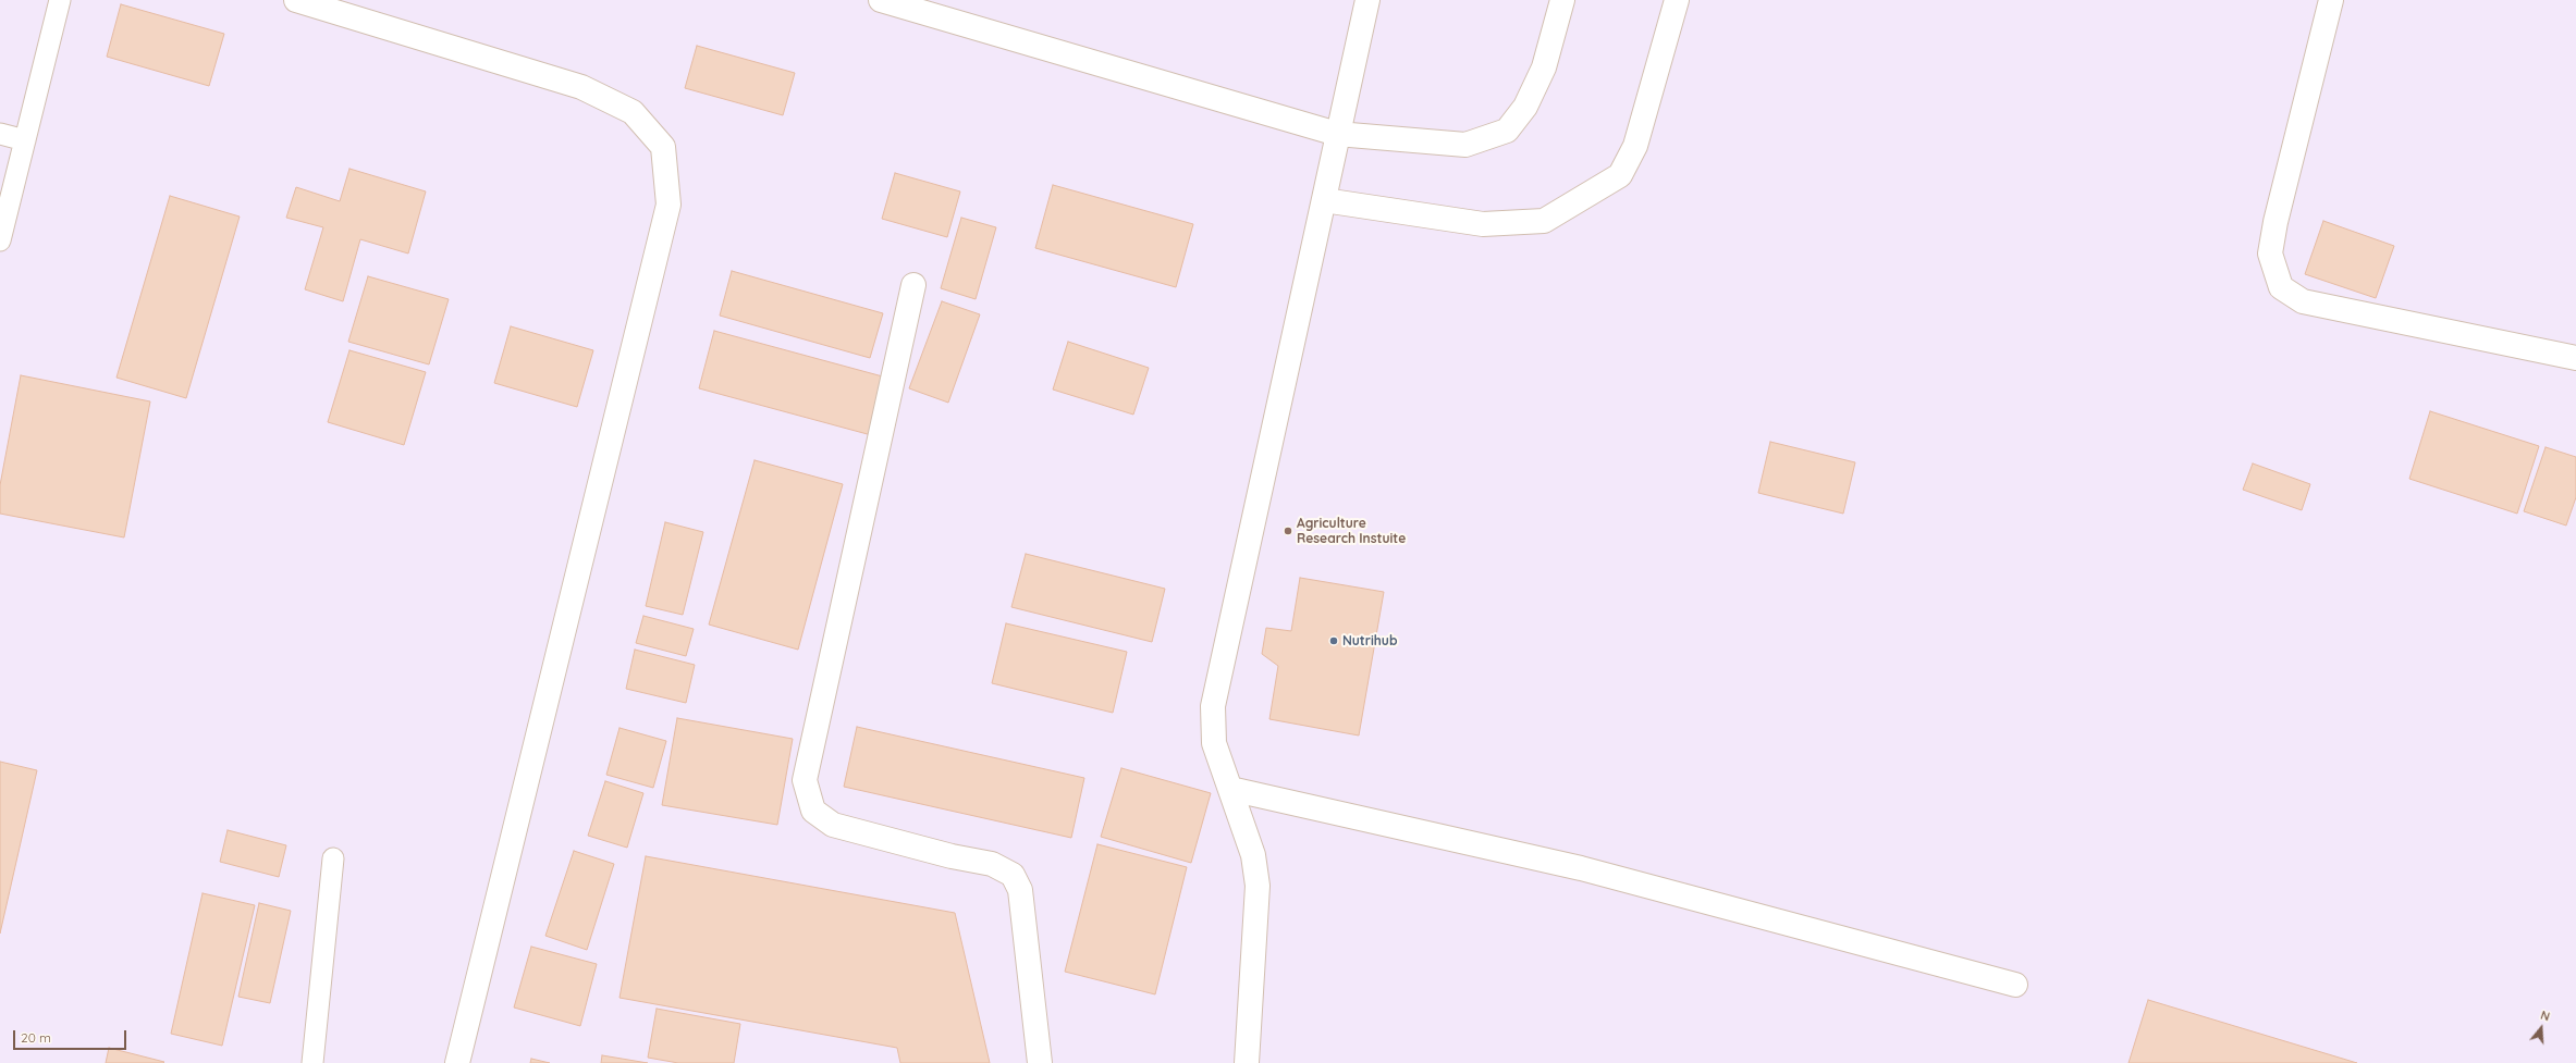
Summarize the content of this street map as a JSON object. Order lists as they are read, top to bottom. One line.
{"places":["Agriculture Research Instuite","Nutrihub"],"scale_bar":"20 m","north":"top"}
